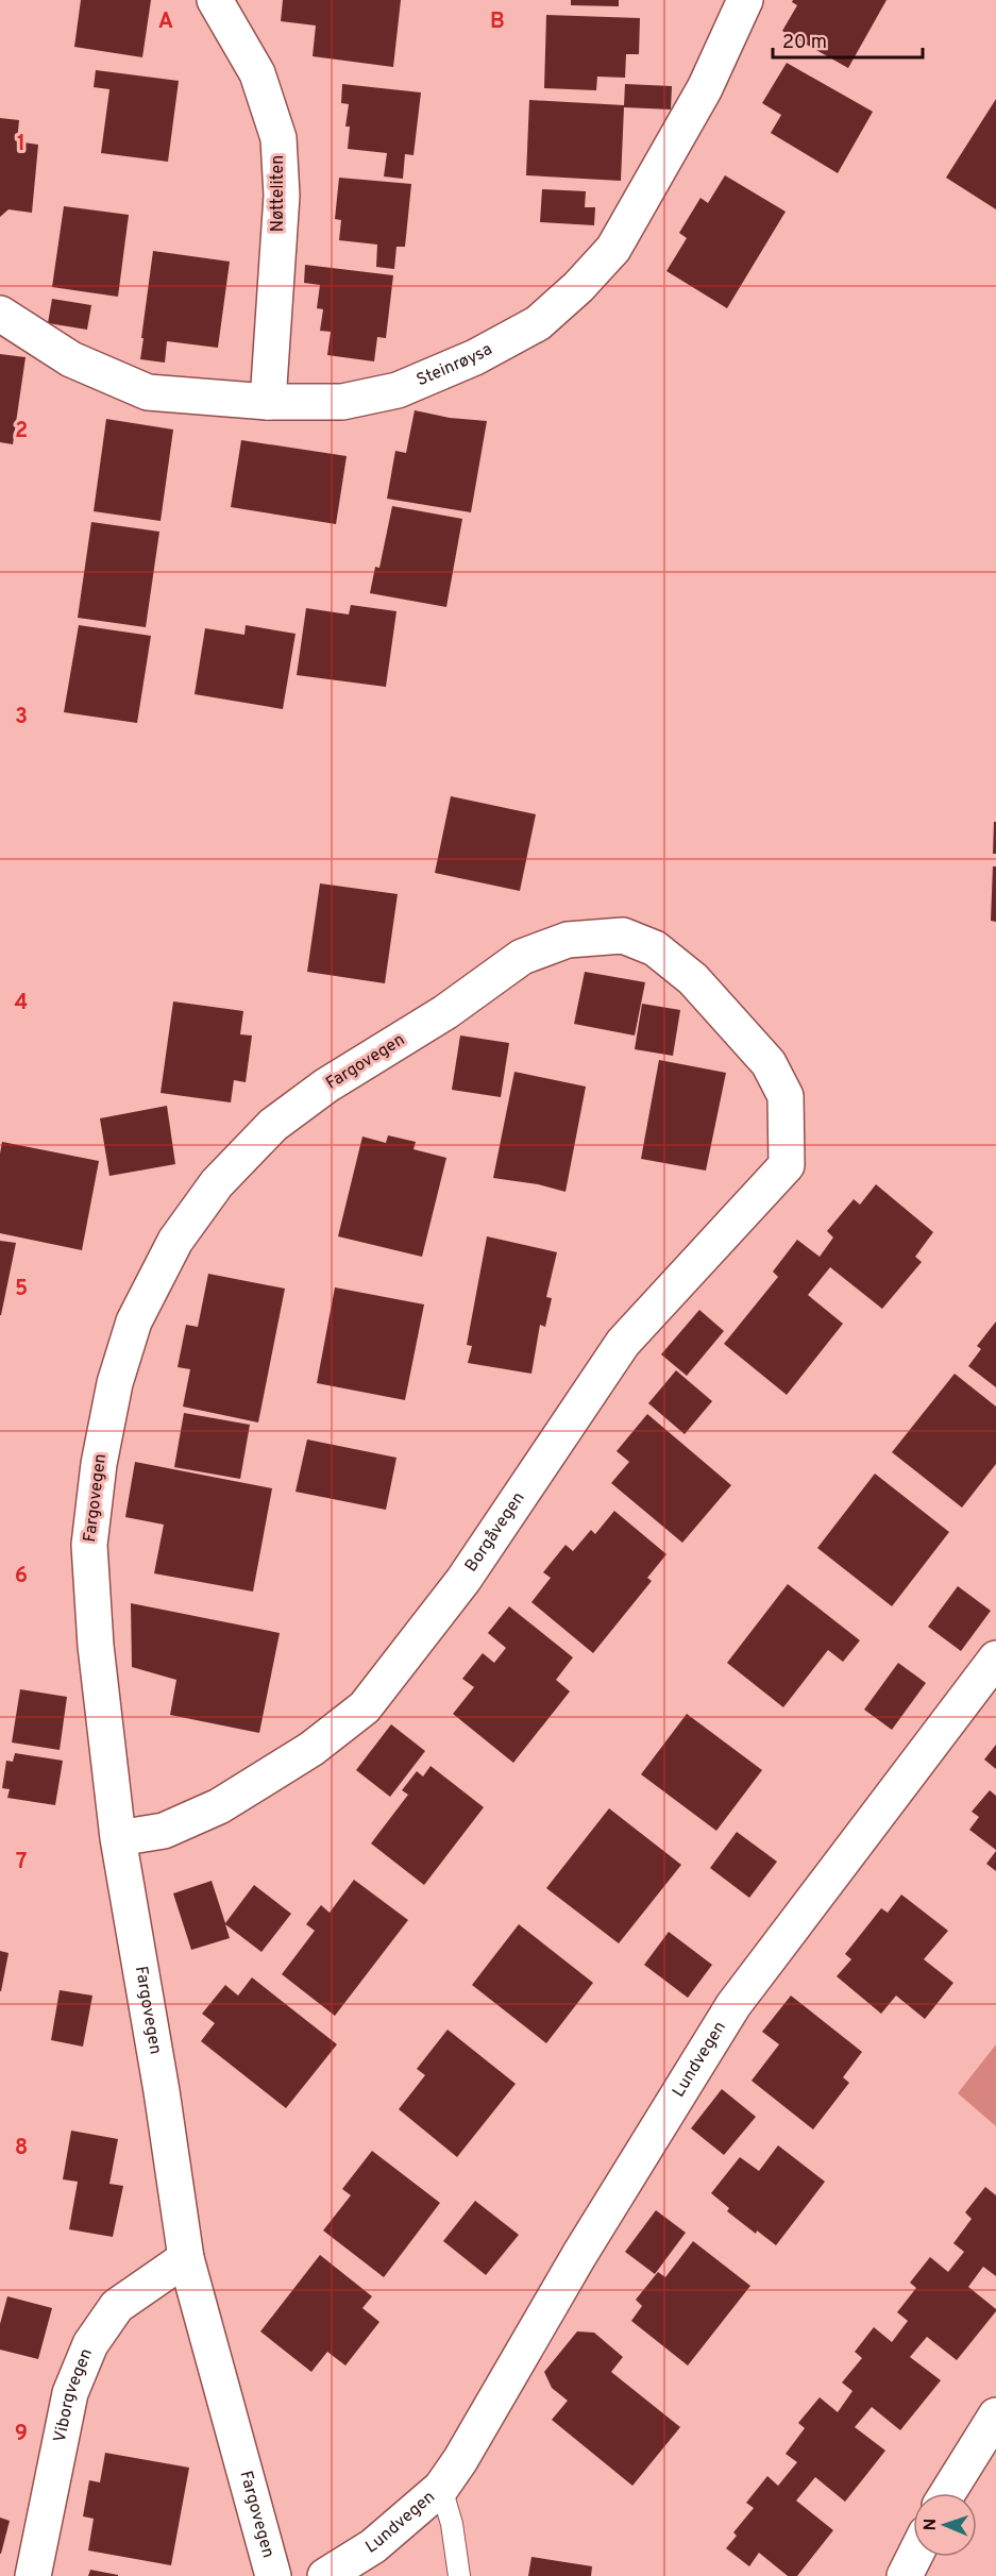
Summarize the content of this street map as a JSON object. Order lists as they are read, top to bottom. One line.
{"streets":{"street":["Nøtteliten","Steinrøysa","Fargovegen","Borgåvegen","Lundvegen","Viborgvegen"]},"crossings":[["Nøtteliten","Steinrøysa"],["Fargovegen","Borgåvegen"],["Fargovegen","Viborgvegen"]],"scale_bar":"20 m","north":"left","grid":{"columns":["A","B"],"rows":["1","2","3","4","5","6","7","8","9"]}}
